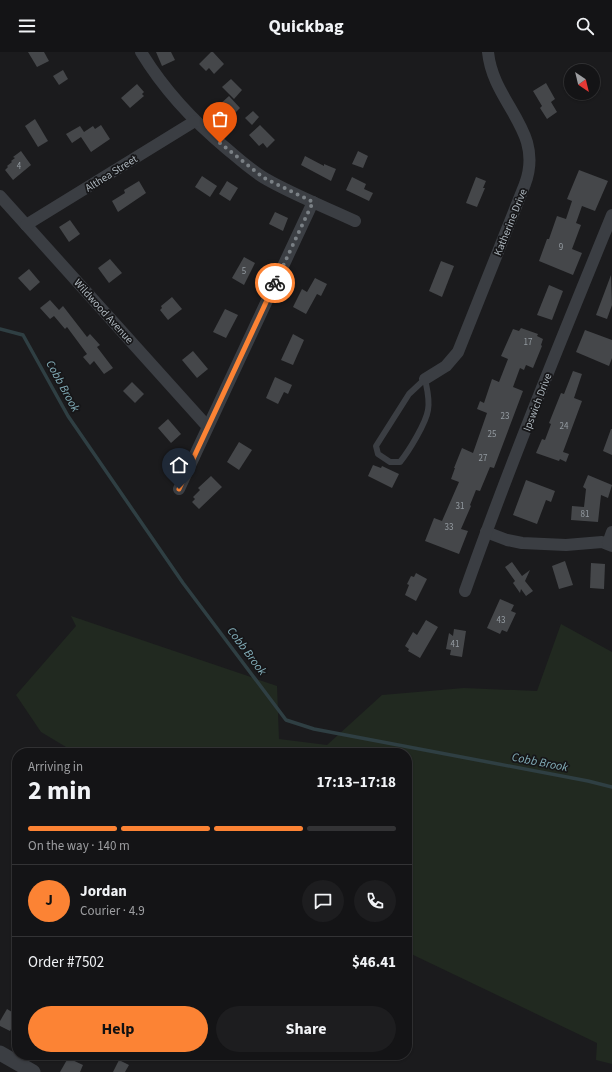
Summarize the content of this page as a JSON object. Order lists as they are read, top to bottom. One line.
{"streets":{"street":["Althea Street","Katherine Drive","Wildwood Avenue","Ipswich Drive"]},"crossings":[["Althea Street","Wildwood Avenue"]],"water":["Cobb Brook"],"house_numbers":["4","9","5","17","23","24","25","27","31","81","33","43","41"],"north":"bottom right","page":{"header":"Quickbag","heading":["2 min","Arriving in","17:13–17:18"],"panel":["Jordan","Courier · 4.9","Order #7502","$46.41"],"bar":"On the way · 140 m","round":"J","buttons":["Help","Share"]}}
